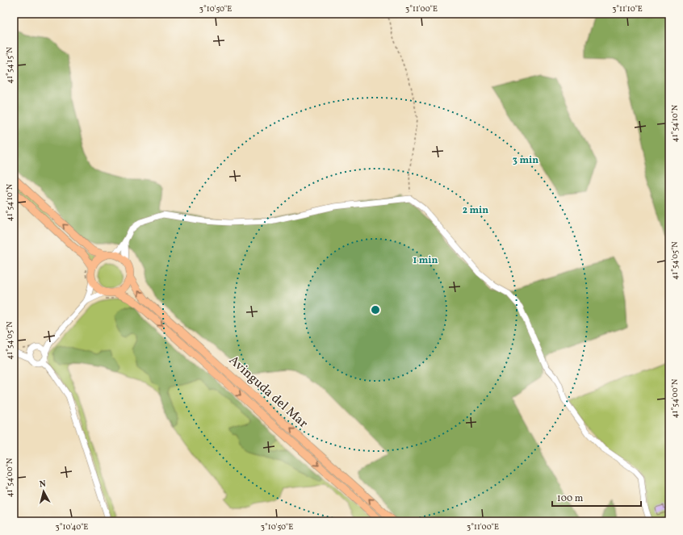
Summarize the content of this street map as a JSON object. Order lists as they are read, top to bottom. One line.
{"streets":{"main road":["Avinguda del Mar"]},"scale_bar":"100 m","north":"top","coordinates":["3°10'50\"E","3°11'00\"E","3°11'10\"E","41°54'15\"N","41°54'10\"N","41°54'05\"N","41°54'00\"N","3°10'40\"E"],"rings":["3 min","2 min","1 min"]}
